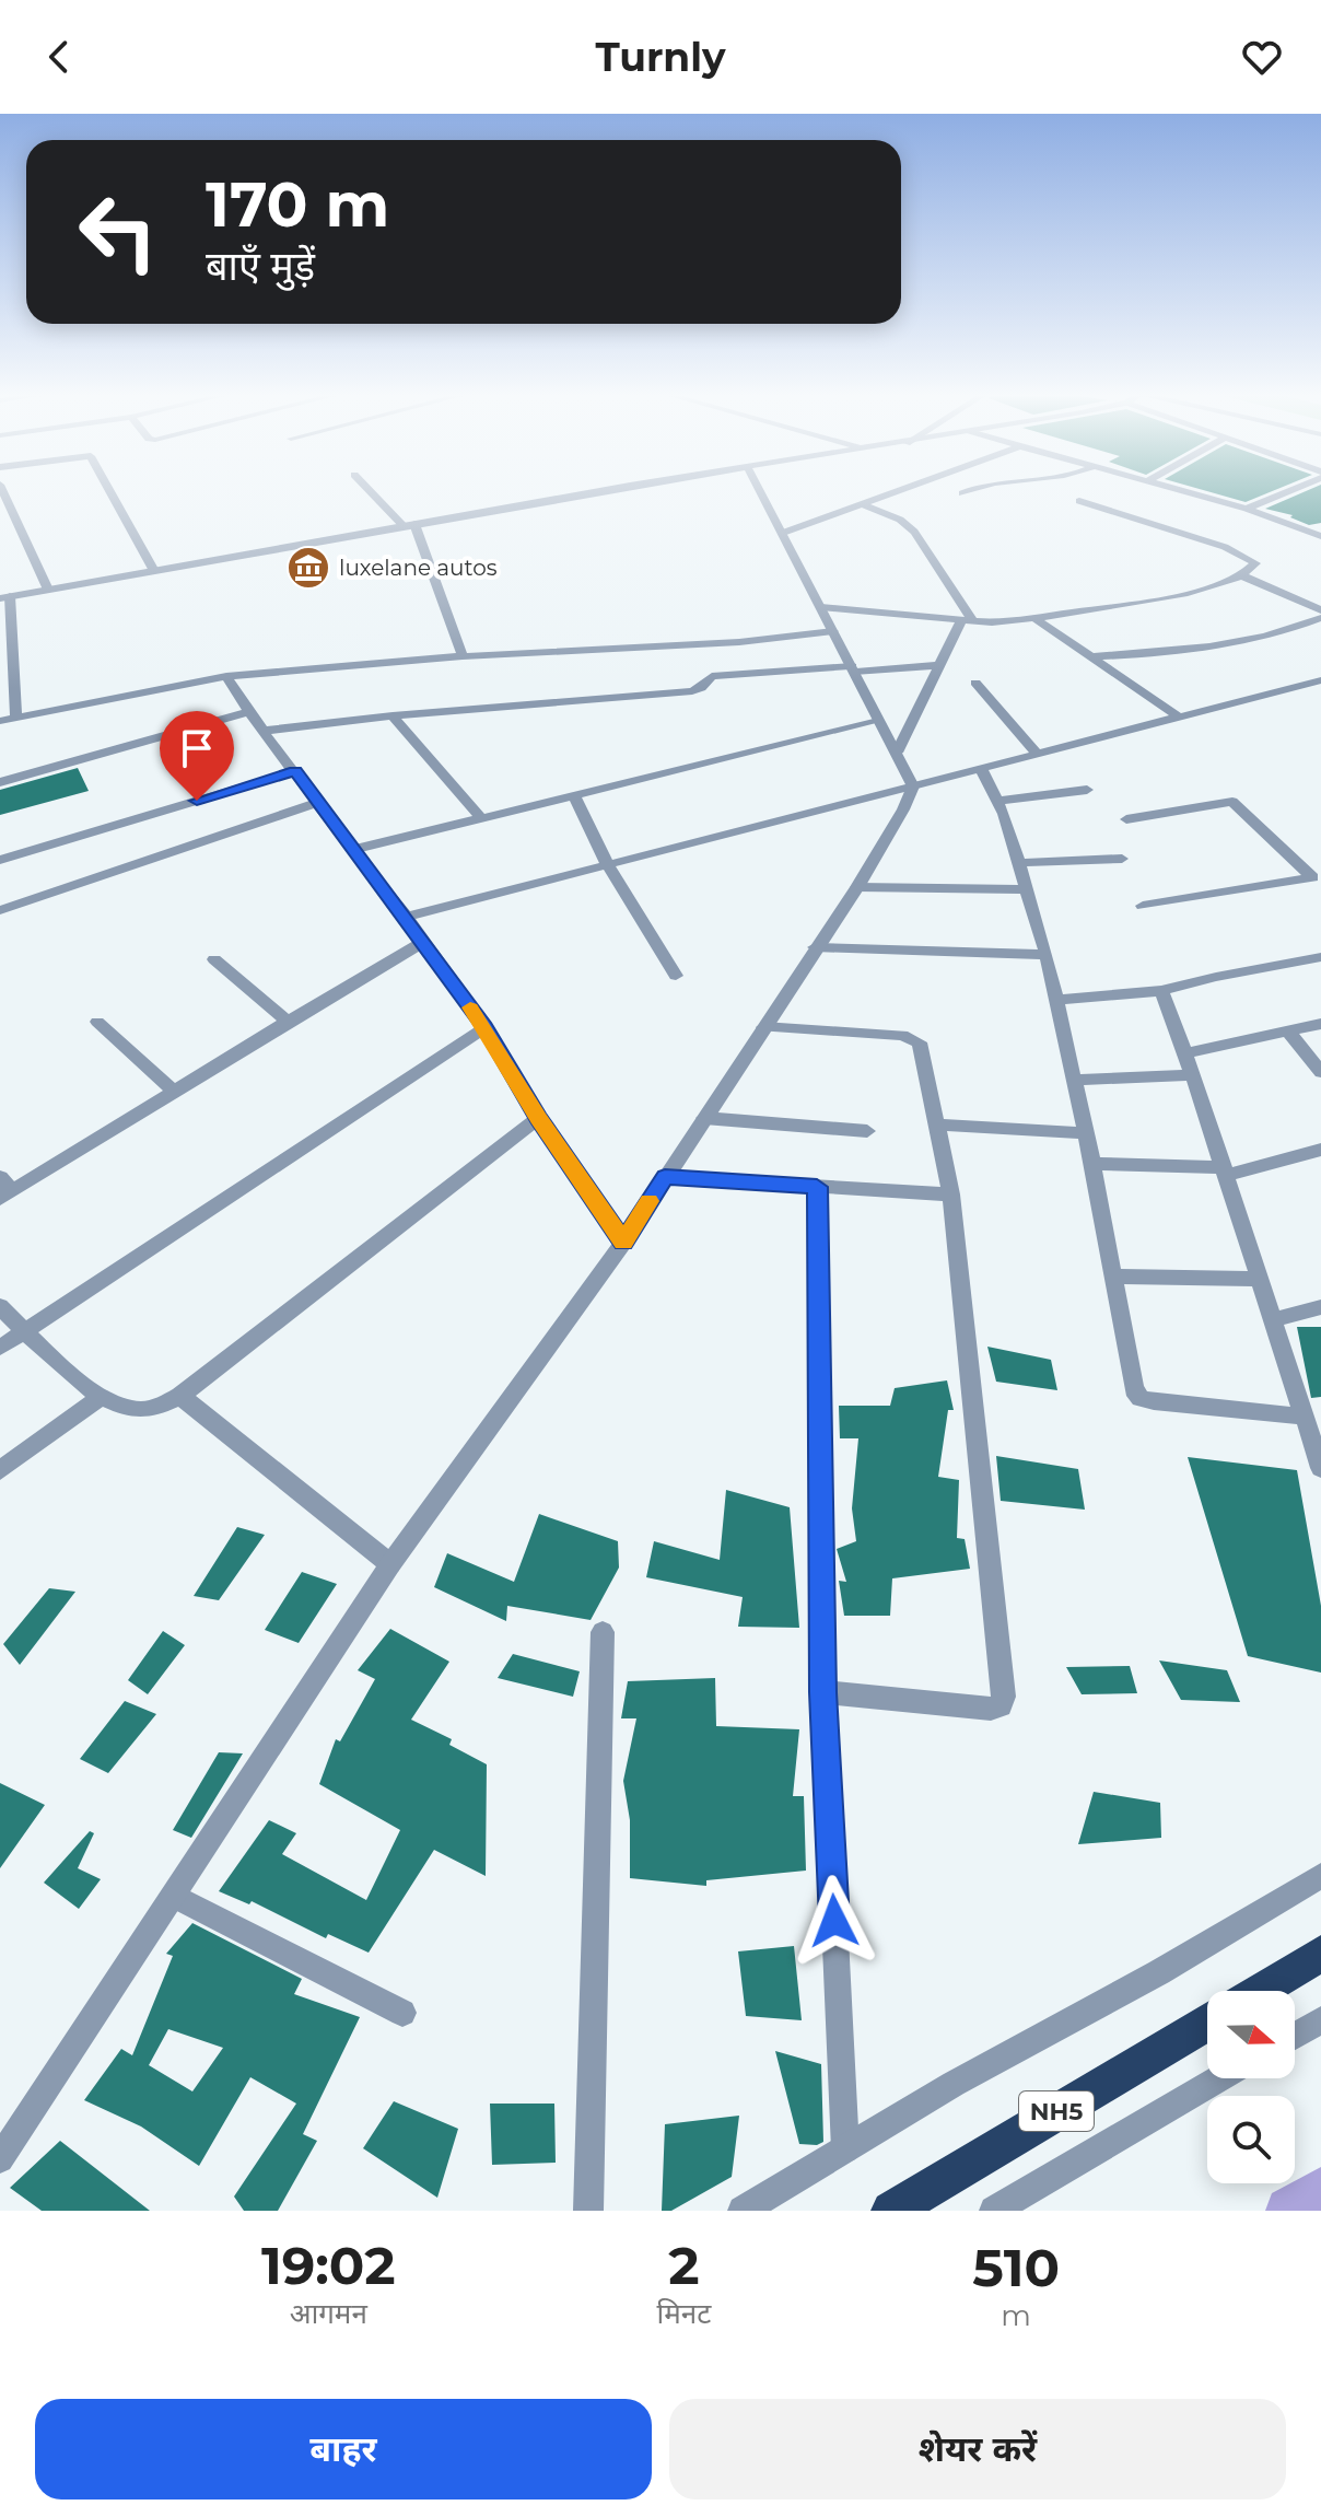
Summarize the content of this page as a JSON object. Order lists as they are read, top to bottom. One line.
{"streets":{"highway":["NH5"]},"places":{"museum":["luxelane autos"]},"north":"right","page":{"header":"Turnly","turn":["170 m","बाएँ मुड़ें"],"eta":["19:02","आगमन","2","मिनट","510","m"],"buttons":["बाहर","शेयर करें"]}}
